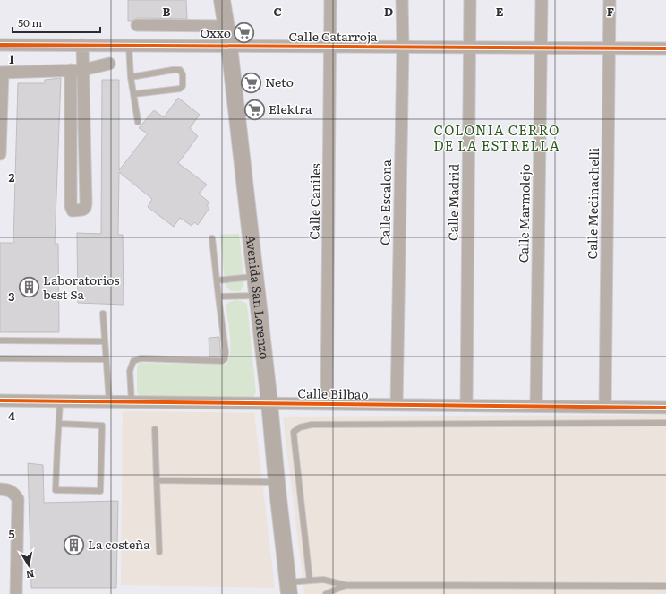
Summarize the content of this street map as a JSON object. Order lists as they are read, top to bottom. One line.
{"streets":{"main road":["Avenida San Lorenzo"],"street":["Calle Catarroja","Calle Caniles","Calle Escalona","Calle Madrid","Calle Medinachelli","Calle Marmolejo","Calle Bilbao"]},"crossings":[["Calle Catarroja","Calle Caniles"],["Calle Catarroja","Calle Escalona"],["Calle Catarroja","Calle Madrid"],["Calle Catarroja","Calle Medinachelli"],["Calle Catarroja","Calle Marmolejo"],["Calle Catarroja","Avenida San Lorenzo"],["Calle Caniles","Calle Bilbao"],["Calle Escalona","Calle Bilbao"],["Calle Madrid","Calle Bilbao"],["Calle Medinachelli","Calle Bilbao"],["Calle Marmolejo","Calle Bilbao"],["Avenida San Lorenzo","Calle Bilbao"]],"districts":["COLONIA CERRO DE LA ESTRELLA"],"places":{"supermarket":["Oxxo","Neto","Elektra"],"building":["Laboratorios best Sa","La costeña"]},"scale_bar":"50 m","north":"bottom","grid":{"columns":["B","C","D","E","F"],"rows":["1","2","3","4","5"]}}
